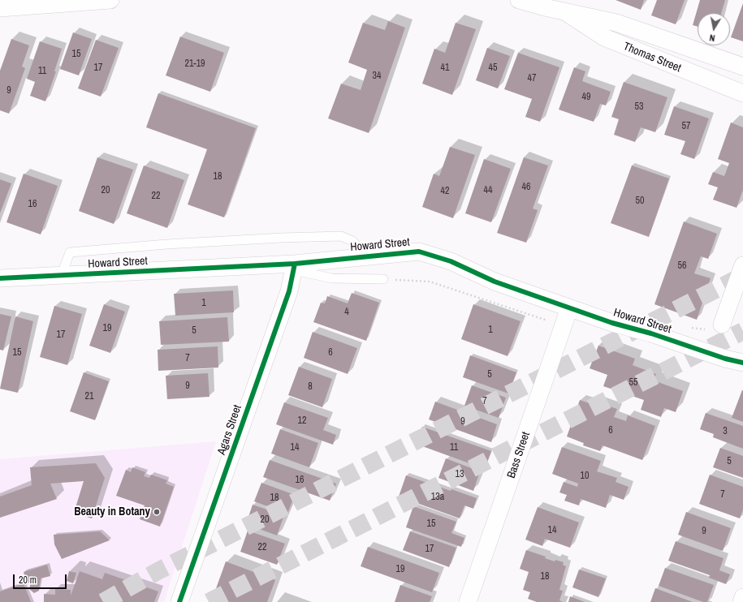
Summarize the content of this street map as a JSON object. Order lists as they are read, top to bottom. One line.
{"streets":{"street":["Thomas Street","Howard Street","Agars Street","Bass Street"]},"crossings":[["Howard Street","Agars Street"],["Howard Street","Bass Street"]],"places":["Beauty in Botany"],"house_numbers":["15","21-19","17","41","45","11","34","47","9","49","53","57","18","46","20","44","42","22","50","16","56","1","4","19","1","5","17","15","6","7","5","55","9","8","21","7","12","9","6","3","14","11","5","13","10","16","7","13a","18","20","15","14","9","22","17","19","18"],"scale_bar":"20 m","north":"bottom"}
